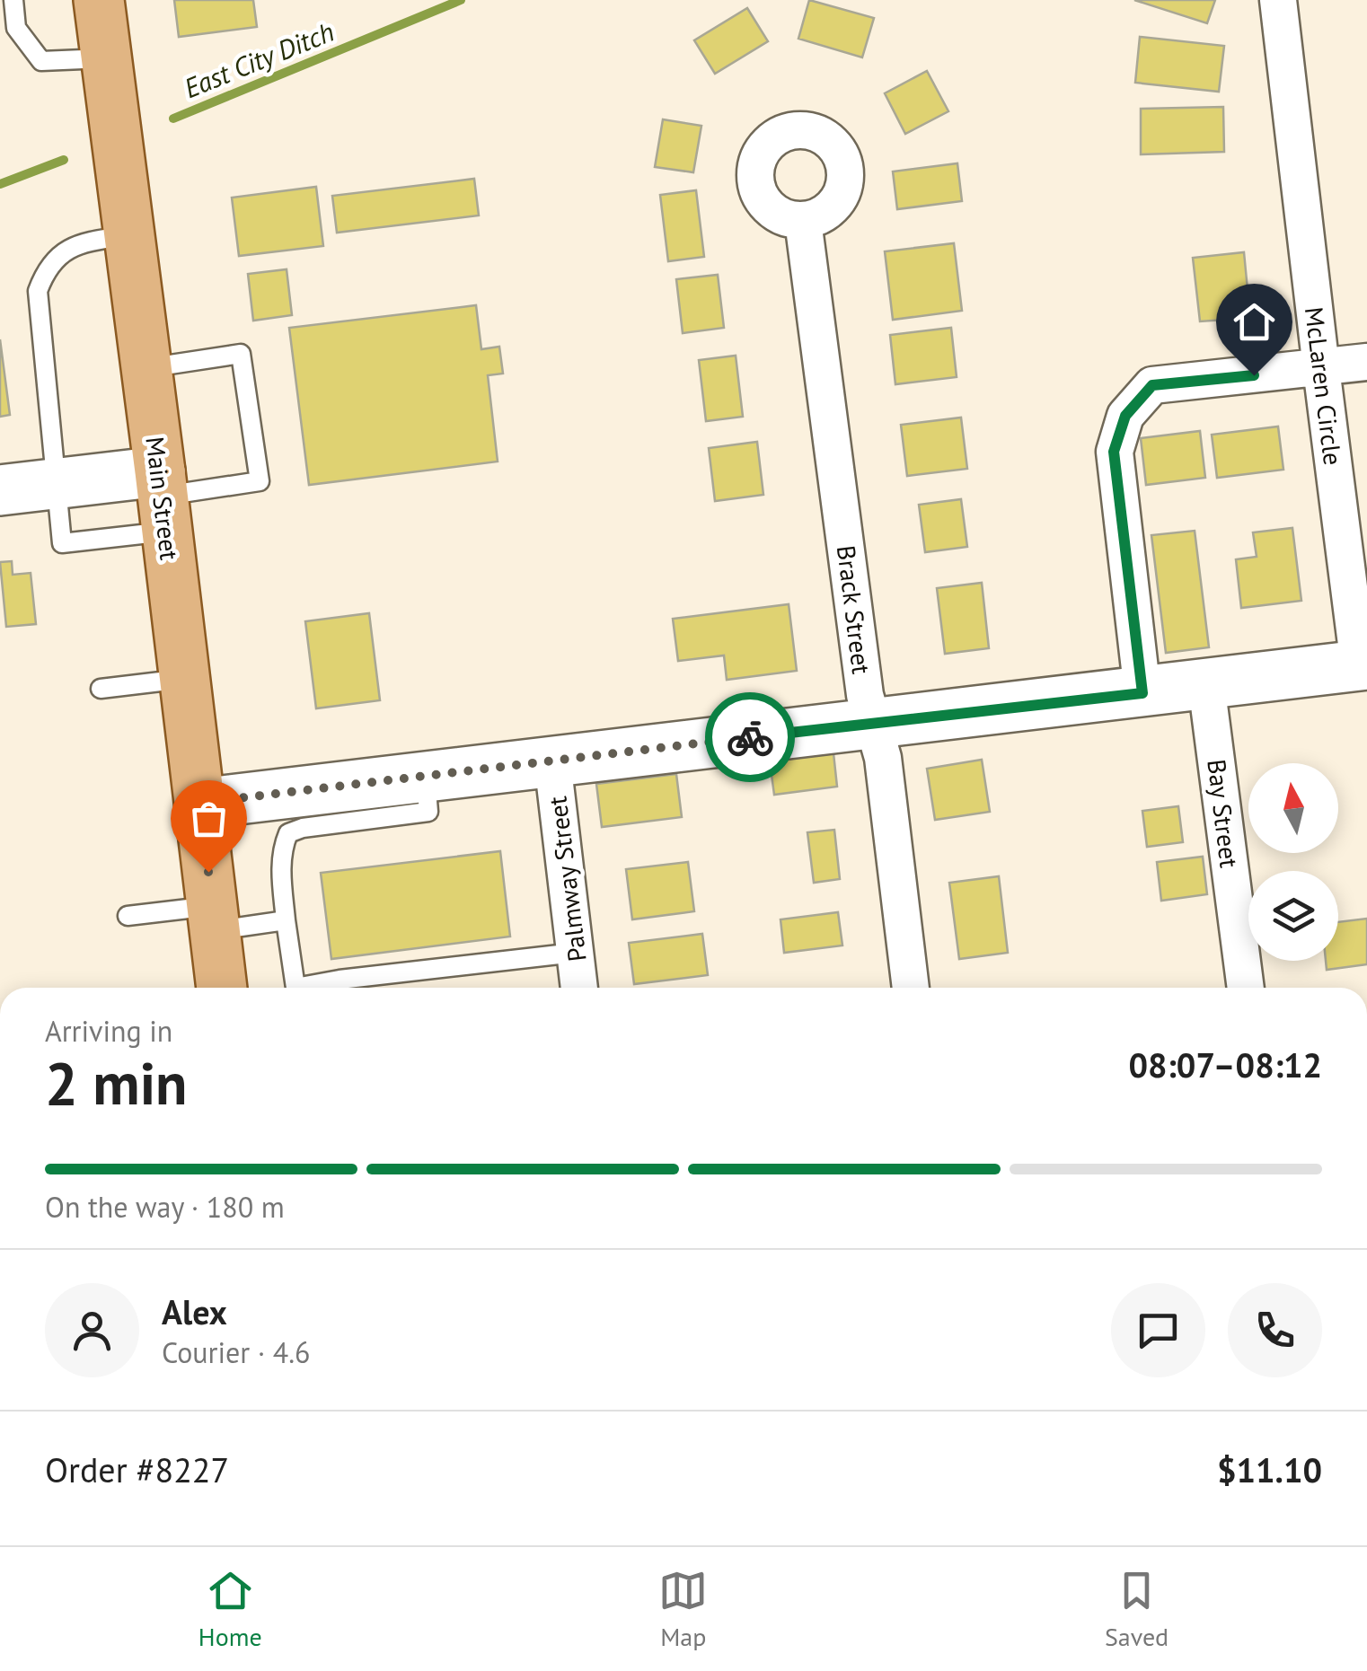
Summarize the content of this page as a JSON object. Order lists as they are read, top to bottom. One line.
{"streets":{"main road":["Main Street"],"street":["McLaren Circle","Brack Street","Bay Street","Palmway Street"]},"water":["East City Ditch"],"north":"top","page":{"heading":["2 min","Arriving in","08:07–08:12"],"panel":["Alex","Courier · 4.6","Order #8227","$11.10"],"bar":"On the way · 180 m","tabs":["Home","Map","Saved"]}}
